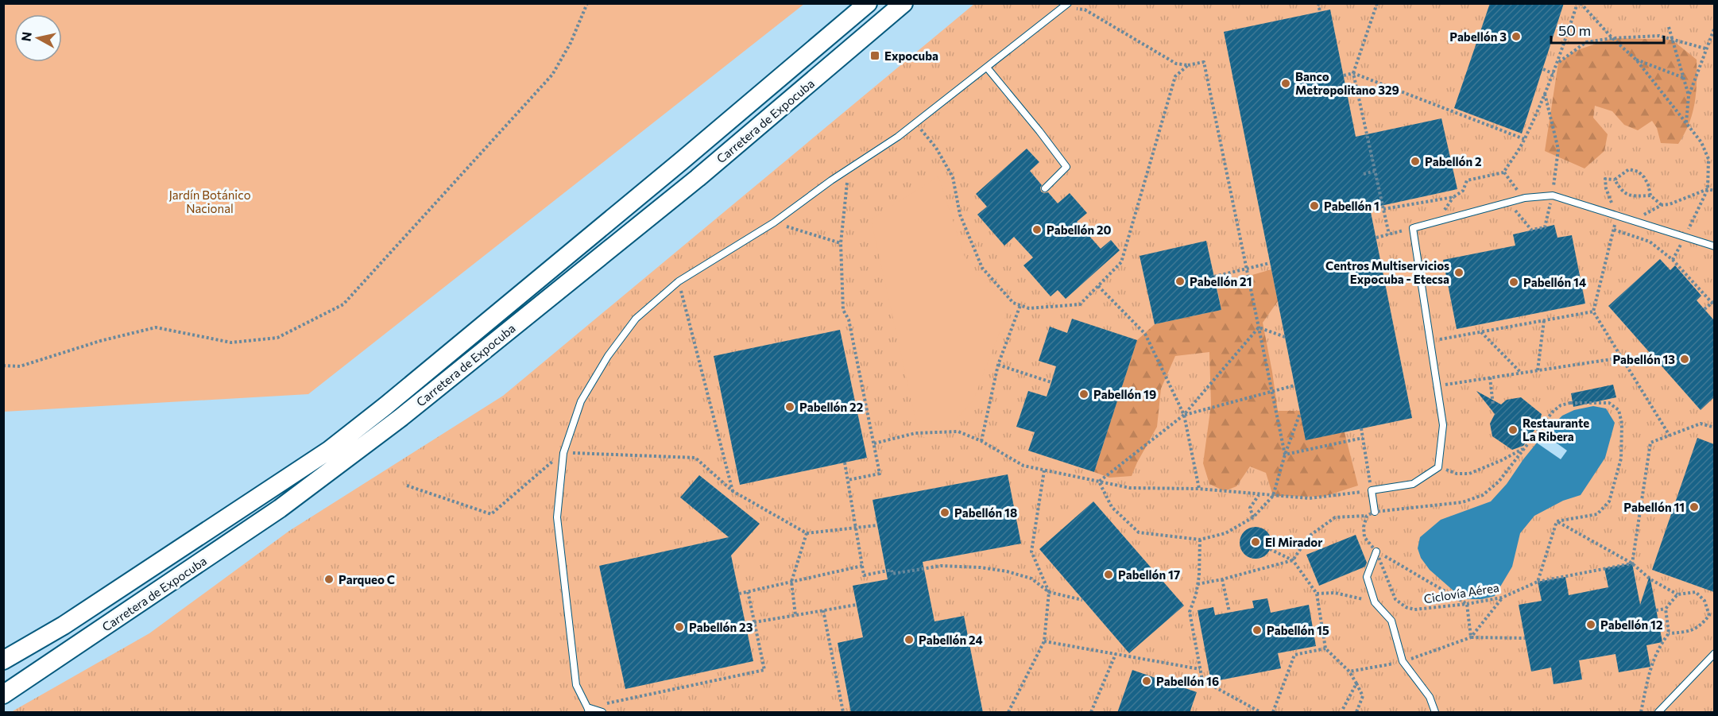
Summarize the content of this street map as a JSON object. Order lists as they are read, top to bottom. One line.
{"streets":{"main road":["Carretera de Expocuba"],"path":["Ciclovía Aérea"]},"parks":["Jardín Botánico Nacional"],"places":{"other":["Pabellón 3","Banco Metropolitano 329","Pabellón 2","Pabellón 1","Pabellón 20","Centros Multiservicios Expocuba - Etecsa","Pabellón 21","Pabellón 14","Pabellón 13","Pabellón 19","Pabellón 22","Restaurante La Ribera","Pabellón 11","Pabellón 18","El Mirador","Pabellón 17","Parqueo C","Pabellón 12","Pabellón 23","Pabellón 15","Pabellón 24","Pabellón 16"],"transit":["Expocuba"]},"scale_bar":"50 m","north":"left"}
